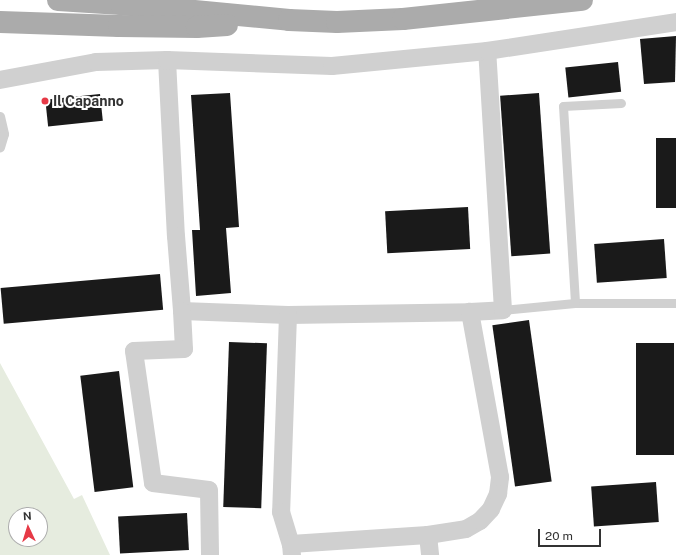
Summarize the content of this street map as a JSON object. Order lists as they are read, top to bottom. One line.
{"places":["Il Capanno"],"scale_bar":"20 m","north":"top"}
